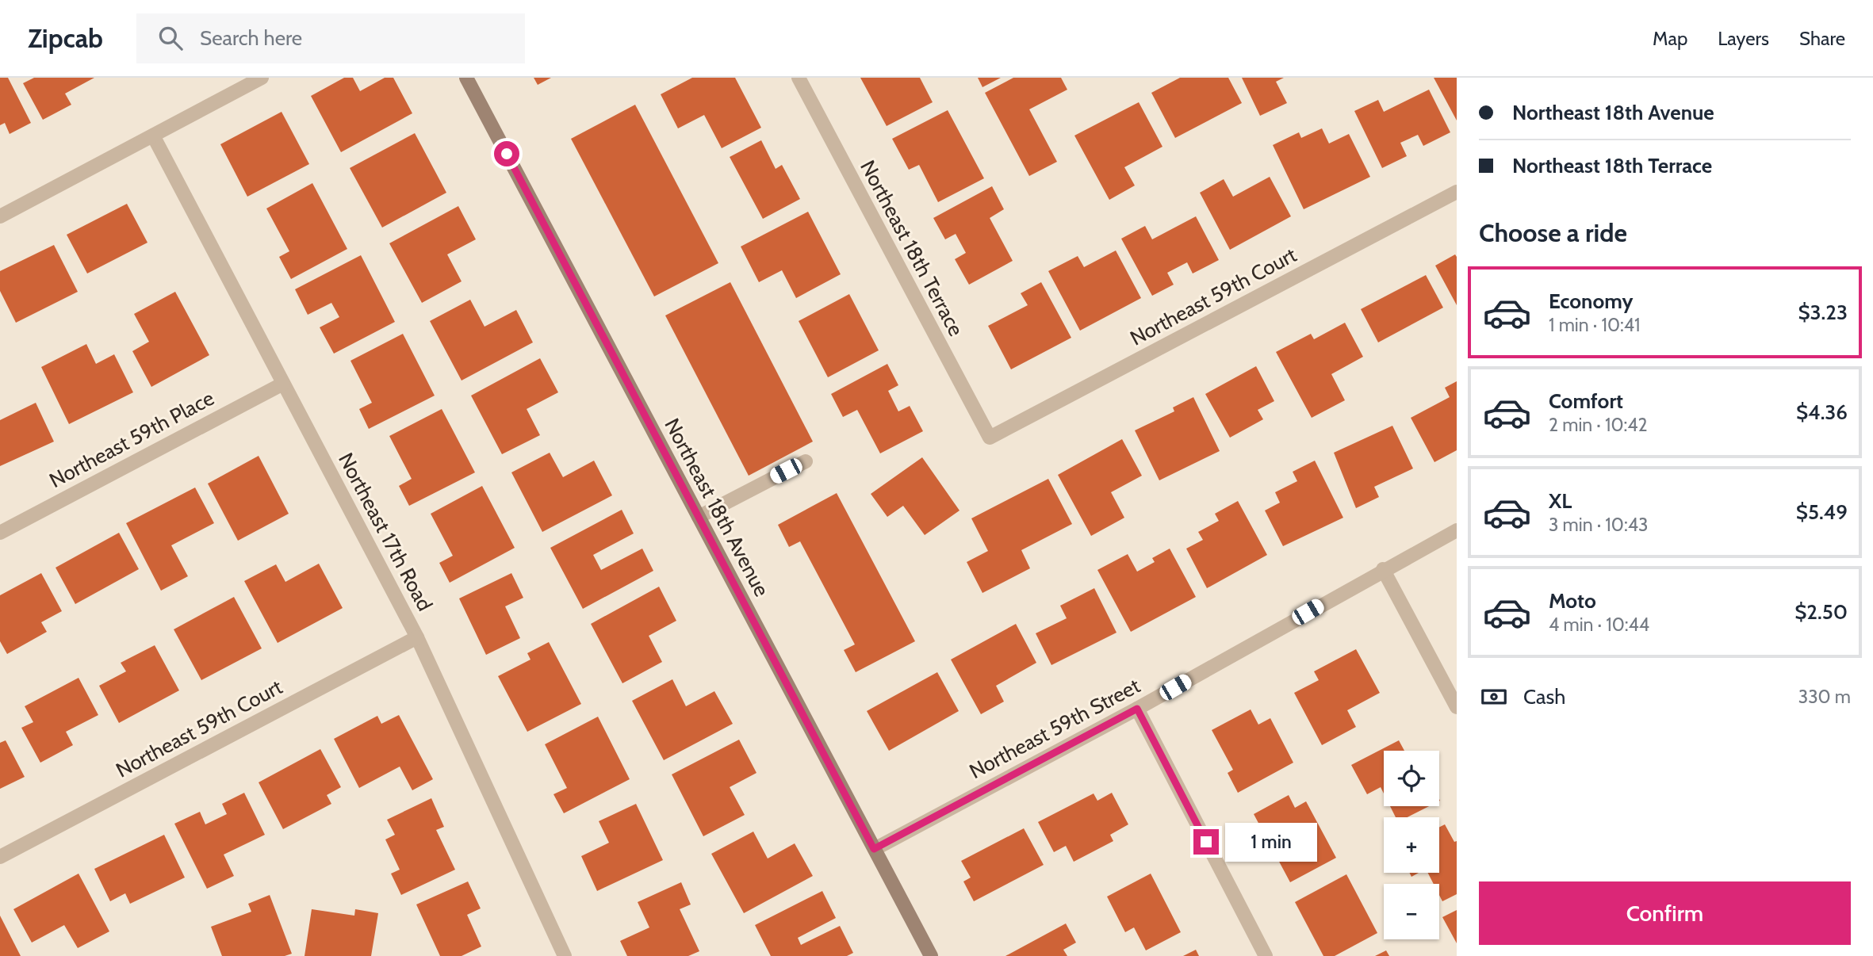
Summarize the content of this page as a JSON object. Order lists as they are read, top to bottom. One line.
{"streets":{"street":["Northeast 18th Terrace","Northeast 59th Court","Northeast 59th Place","Northeast 18th Avenue","Northeast 17th Road","Northeast 59th Street"]},"crossings":[["Northeast 18th Terrace","Northeast 59th Court"],["Northeast 59th Court","Northeast 17th Road"],["Northeast 59th Place","Northeast 17th Road"],["Northeast 18th Avenue","Northeast 59th Street"]],"page":{"header":"Zipcab","search":"Search here","nav":["Map","Layers","Share"],"banner":["Northeast 18th Avenue","Northeast 18th Terrace"],"heading":"Choose a ride","list":[{"name":"Economy","note":"1 min · 10:41","value":"$3.23"},{"name":"Comfort","note":"2 min · 10:42","value":"$4.36"},{"name":"XL","note":"3 min · 10:43","value":"$5.49"},{"name":"Moto","note":"4 min · 10:44","value":"$2.50"}],"pay":["Cash","330 m"],"map_buttons":["+","−"],"bubble":"1 min","buttons":"Confirm"}}
